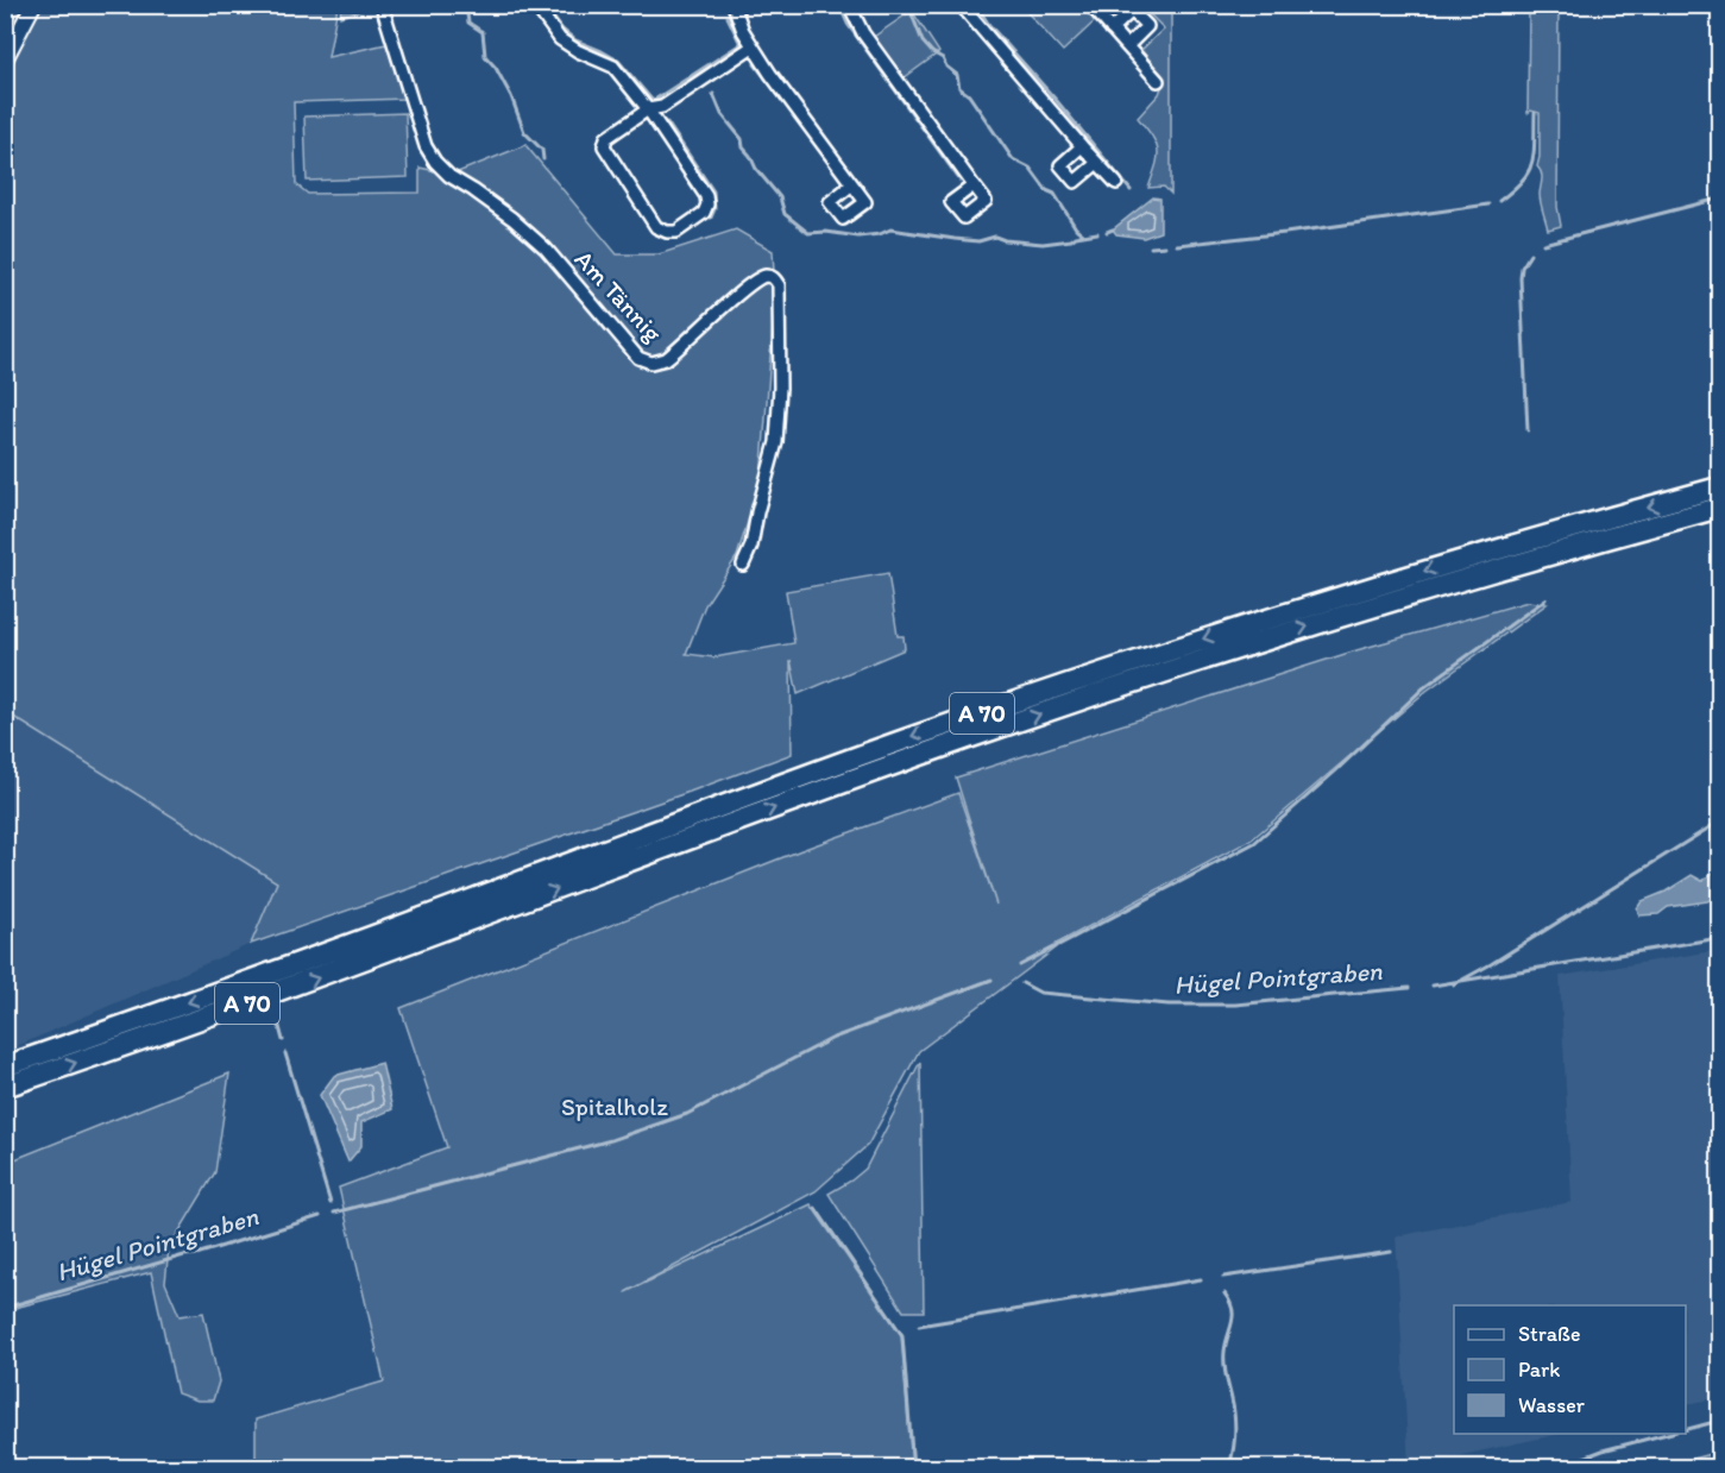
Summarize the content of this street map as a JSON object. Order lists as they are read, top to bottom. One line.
{"streets":{"highway":["A 70"],"street":["Am Tännig"]},"water":["Hügel Pointgraben"],"parks":["Spitalholz"],"legend":["Straße","Park","Wasser"]}
